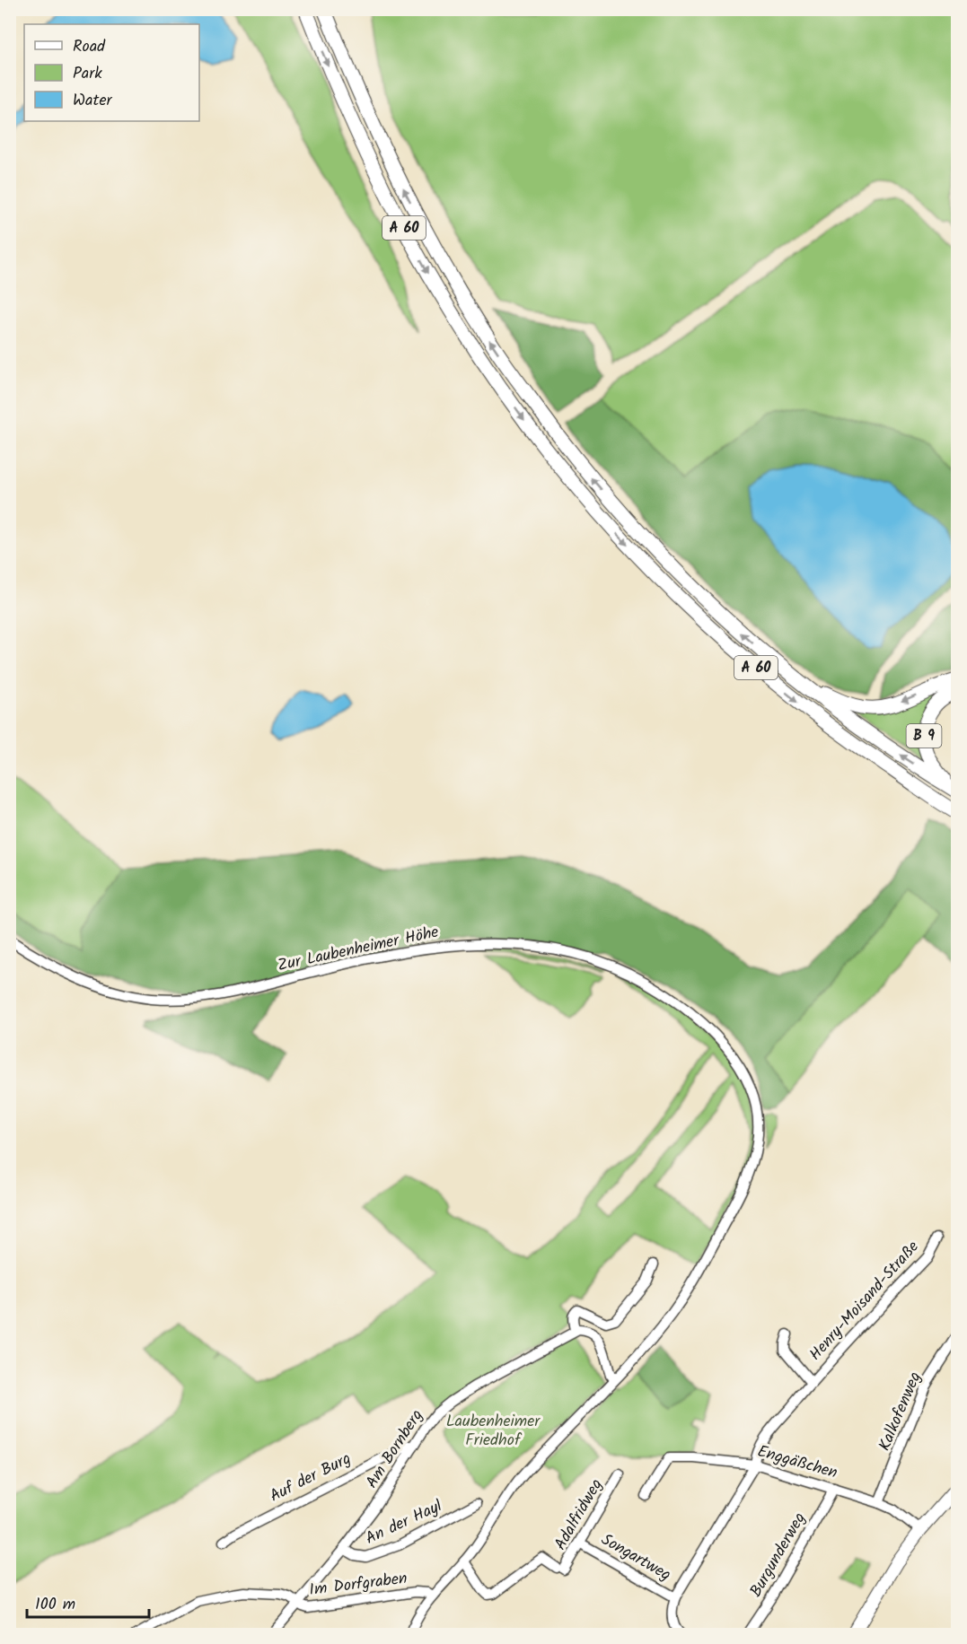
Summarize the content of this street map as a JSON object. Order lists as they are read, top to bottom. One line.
{"streets":{"highway":["A 60","B 9"],"street":["Zur Laubenheimer Höhe","Henry-Moisand-Straße","Kalkofenweg","Am Bornberg","Enggäßchen","Auf der Burg","Adalfridweg","An der Hayl","Burgunderweg","Songartweg","Im Dorfgraben"]},"crossings":[["A 60","B 9"],["Zur Laubenheimer Höhe","Adalfridweg"],["Zur Laubenheimer Höhe","Im Dorfgraben"],["Henry-Moisand-Straße","Enggäßchen"],["Henry-Moisand-Straße","Songartweg"],["Kalkofenweg","Enggäßchen"],["Am Bornberg","Auf der Burg"],["Am Bornberg","An der Hayl"],["Am Bornberg","Im Dorfgraben"],["Enggäßchen","Burgunderweg"],["Adalfridweg","Songartweg"]],"parks":["Laubenheimer Friedhof"],"legend":["Road","Park","Water"],"scale_bar":"100 m"}
